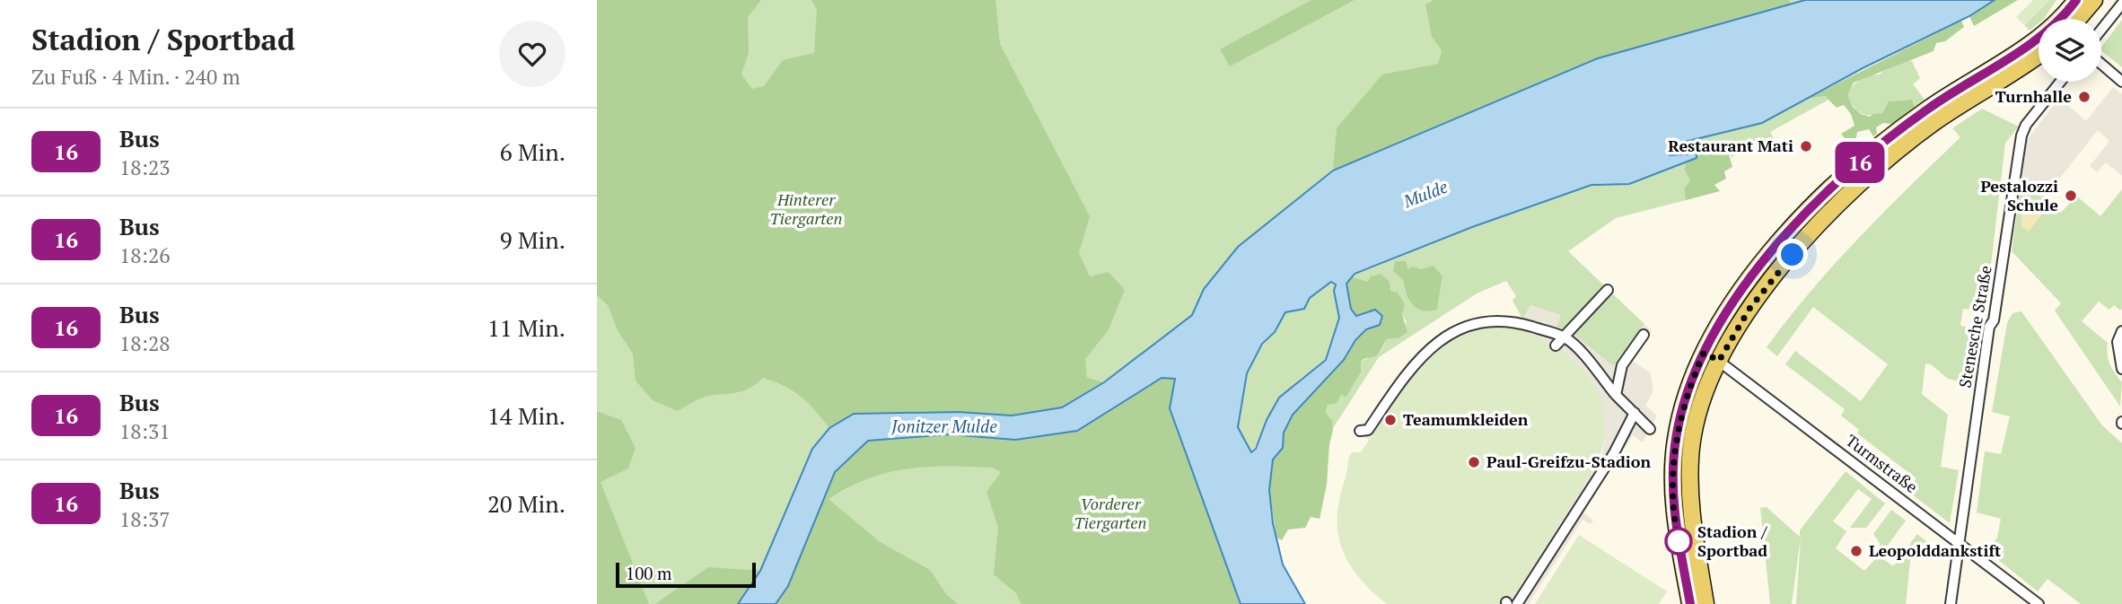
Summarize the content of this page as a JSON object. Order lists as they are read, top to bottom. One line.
{"streets":{"street":["Stenesche Straße","Turmstraße"]},"crossings":[["Stenesche Straße","Turmstraße"]],"water":["Mulde","Jonitzer Mulde"],"parks":["Hinterer Tiergarten","Vorderer Tiergarten"],"places":["Turnhalle","Restaurant Mati","Pestalozzi Schule","Teamumkleiden","Paul-Greifzu-Stadion","Stadion / Sportbad","Leopolddankstift"],"lines":["bus line 16"],"scale_bar":"100 m","page":{"heading":["Stadion / Sportbad","Zu Fuß · 4 Min. · 240 m"],"on_map":"16","list":[{"mark":"16","name":"Bus","note":"18:23","value":"6 Min."},{"mark":"16","name":"Bus","note":"18:26","value":"9 Min."},{"mark":"16","name":"Bus","note":"18:28","value":"11 Min."},{"mark":"16","name":"Bus","note":"18:31","value":"14 Min."},{"mark":"16","name":"Bus","note":"18:37","value":"20 Min."}],"scale":"100 m"}}
